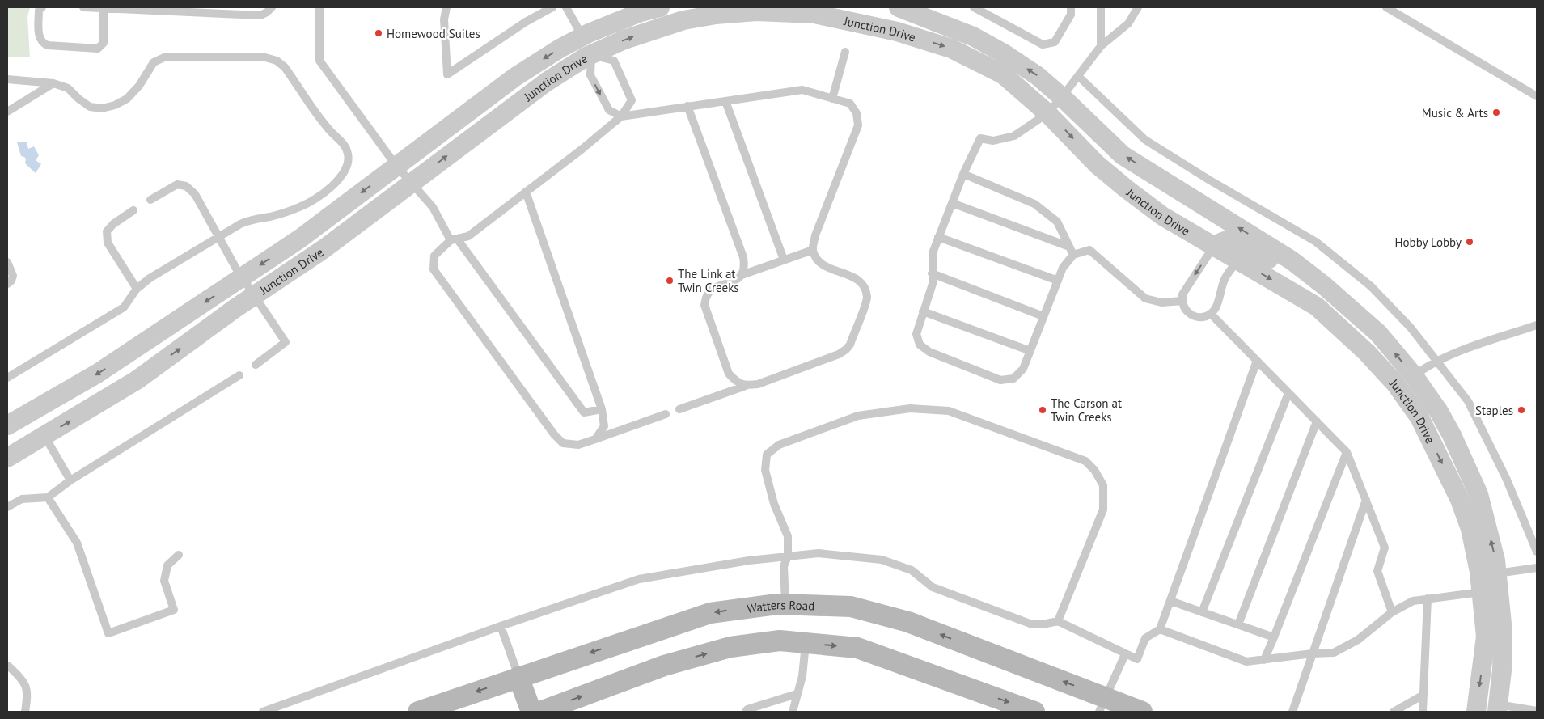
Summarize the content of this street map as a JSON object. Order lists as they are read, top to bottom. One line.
{"streets":{"main road":["Watters Road"],"street":["Junction Drive"]},"places":["Homewood Suites","Music & Arts","Hobby Lobby","The Link at Twin Creeks","The Carson at Twin Creeks","Staples"]}
